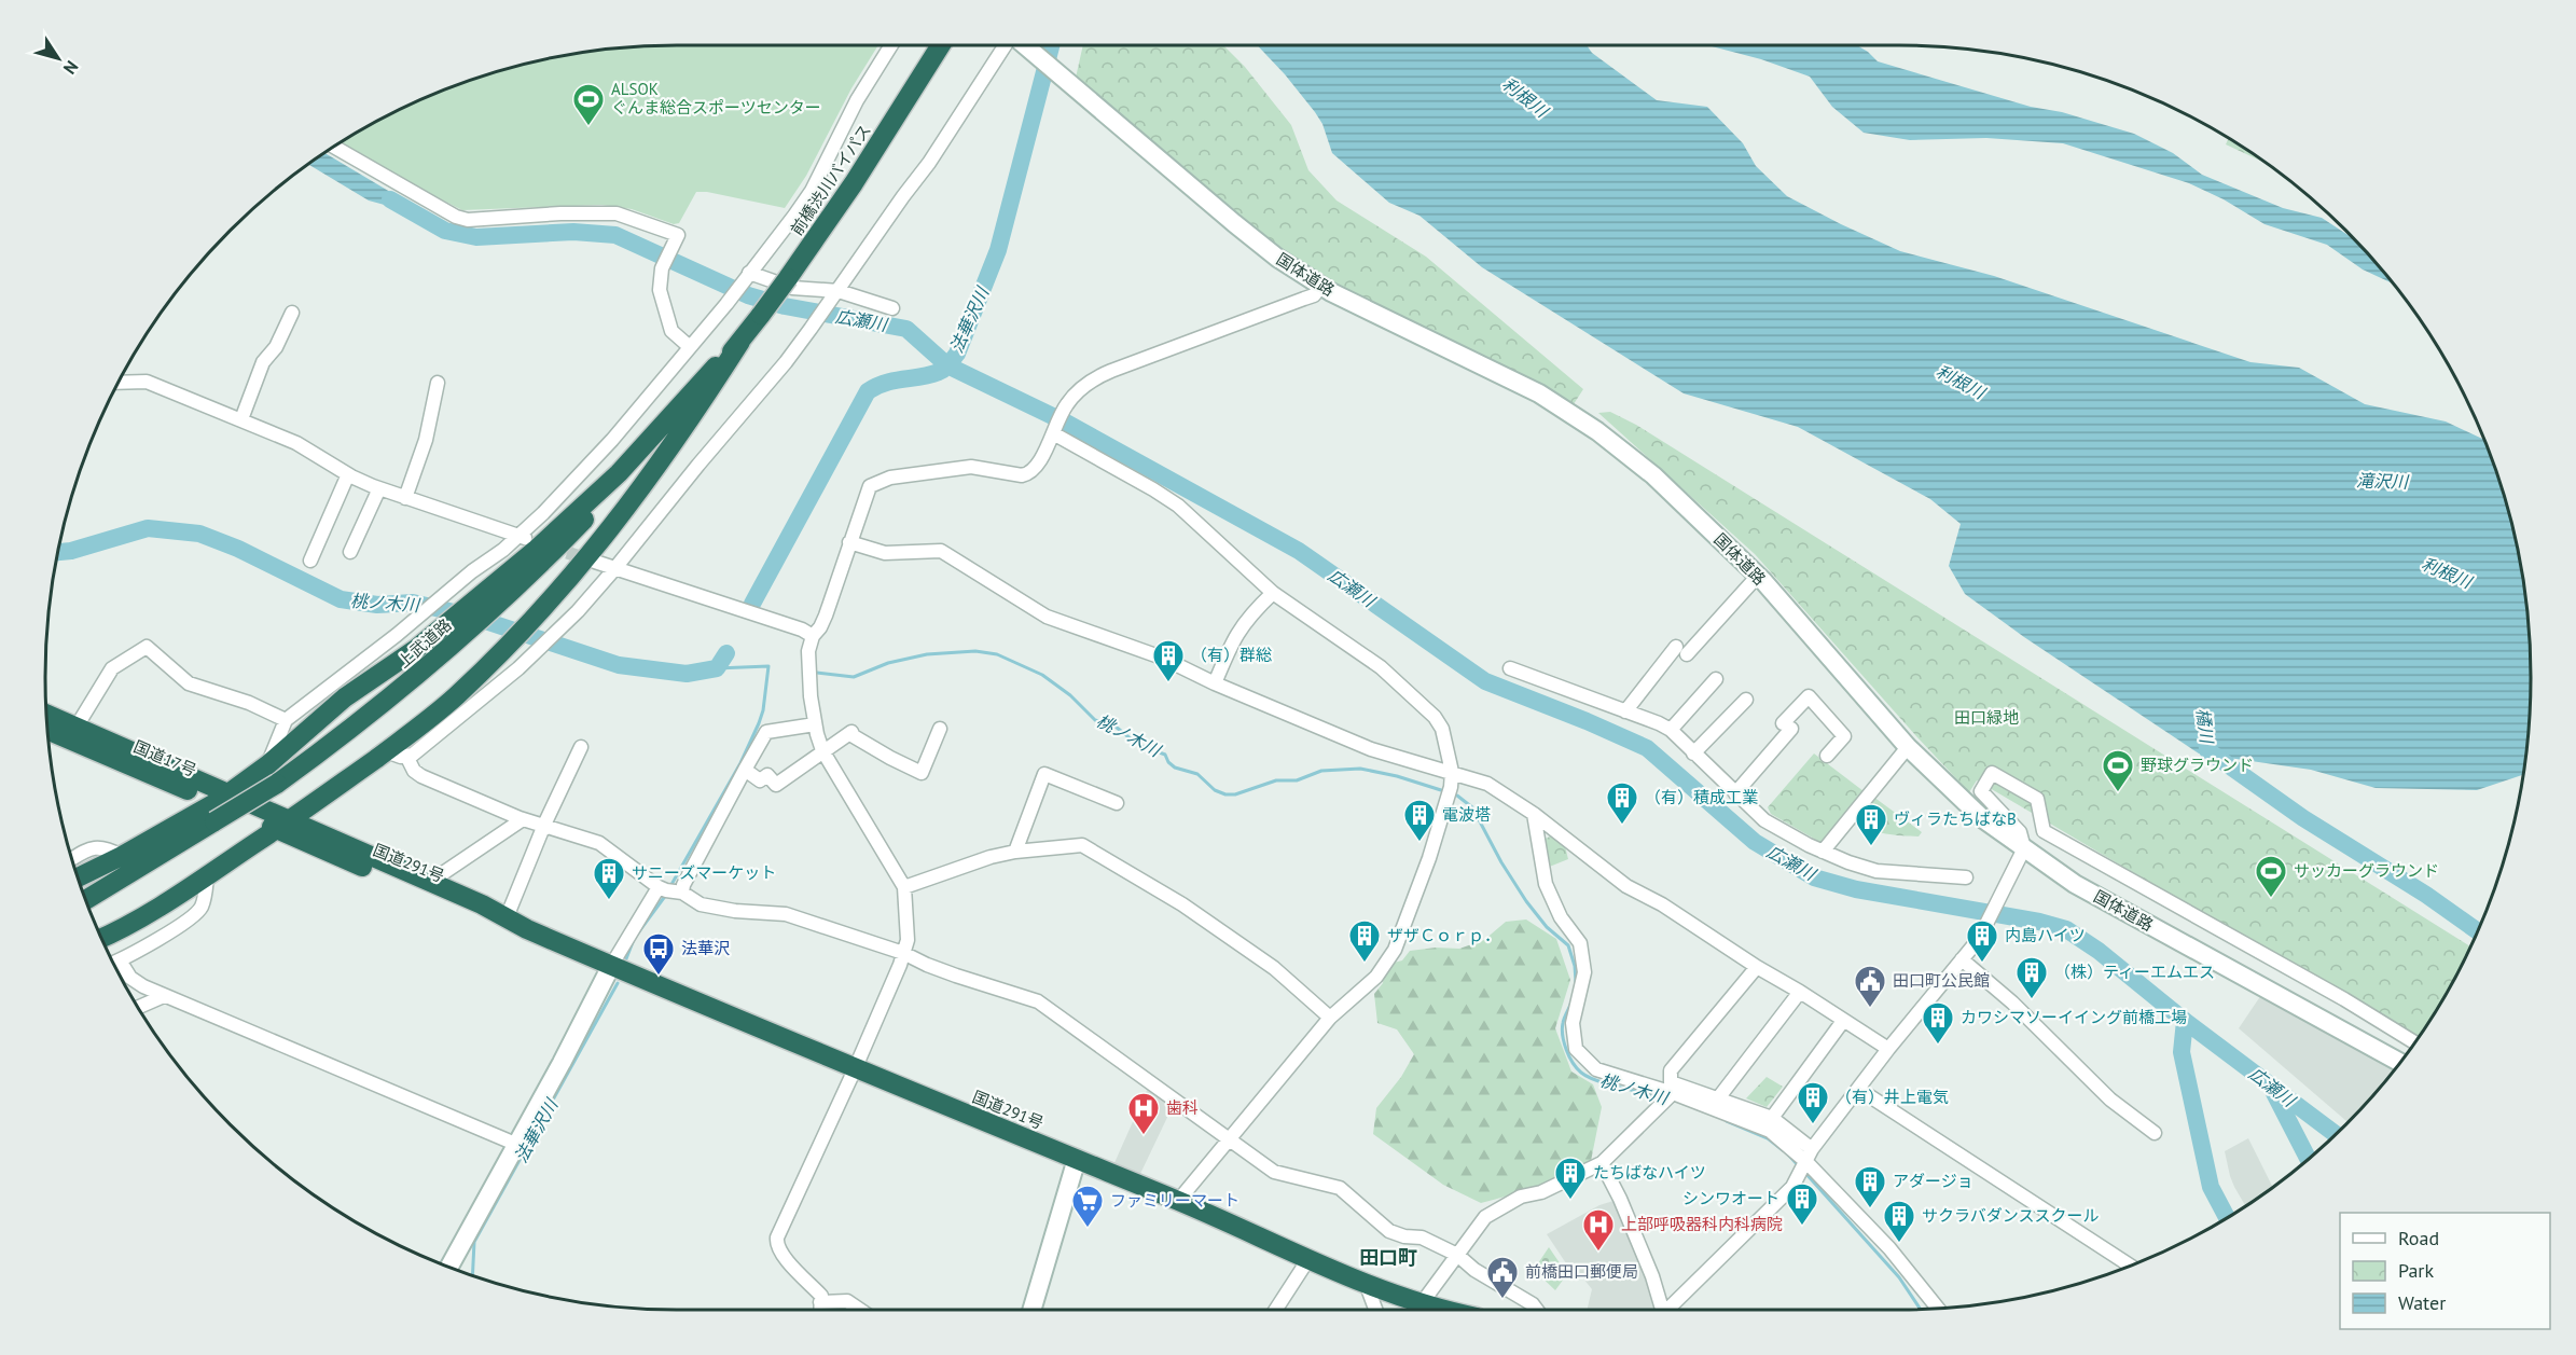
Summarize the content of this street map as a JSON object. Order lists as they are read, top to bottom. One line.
{"streets":{"highway":["前橋渋川バイパス","上武道路","国道17号","国道291号"],"street":["国体道路"]},"crossings":[["前橋渋川バイパス","上武道路"],["国道17号","国道291号"]],"districts":["田口町"],"water":["利根川","広瀬川","法華沢川","滝沢川","桃ノ木川","橘川"],"parks":["田口緑地"],"places":{"sports":["ALSOK ぐんま総合スポーツセンター","野球グラウンド","サッカーグラウンド"],"building":["（有）群総","（有）積成工業","電波塔","ヴィラたちばなB","サニーズマーケット","ザザＣｏｒｐ．","内島ハイツ","（株）ティーエムエス","カワシマソーイイング前橋工場","（有）井上電気","たちばなハイツ","アダージョ","シンワオート","サクラバダンススクール"],"bus stop":["法華沢"],"public building":["田口町公民館","前橋田口郵便局"],"hospital":["歯科","上部呼吸器科内科病院"],"supermarket":["ファミリーマート"]},"legend":["Road","Park","Water"],"north":"bottom right"}
